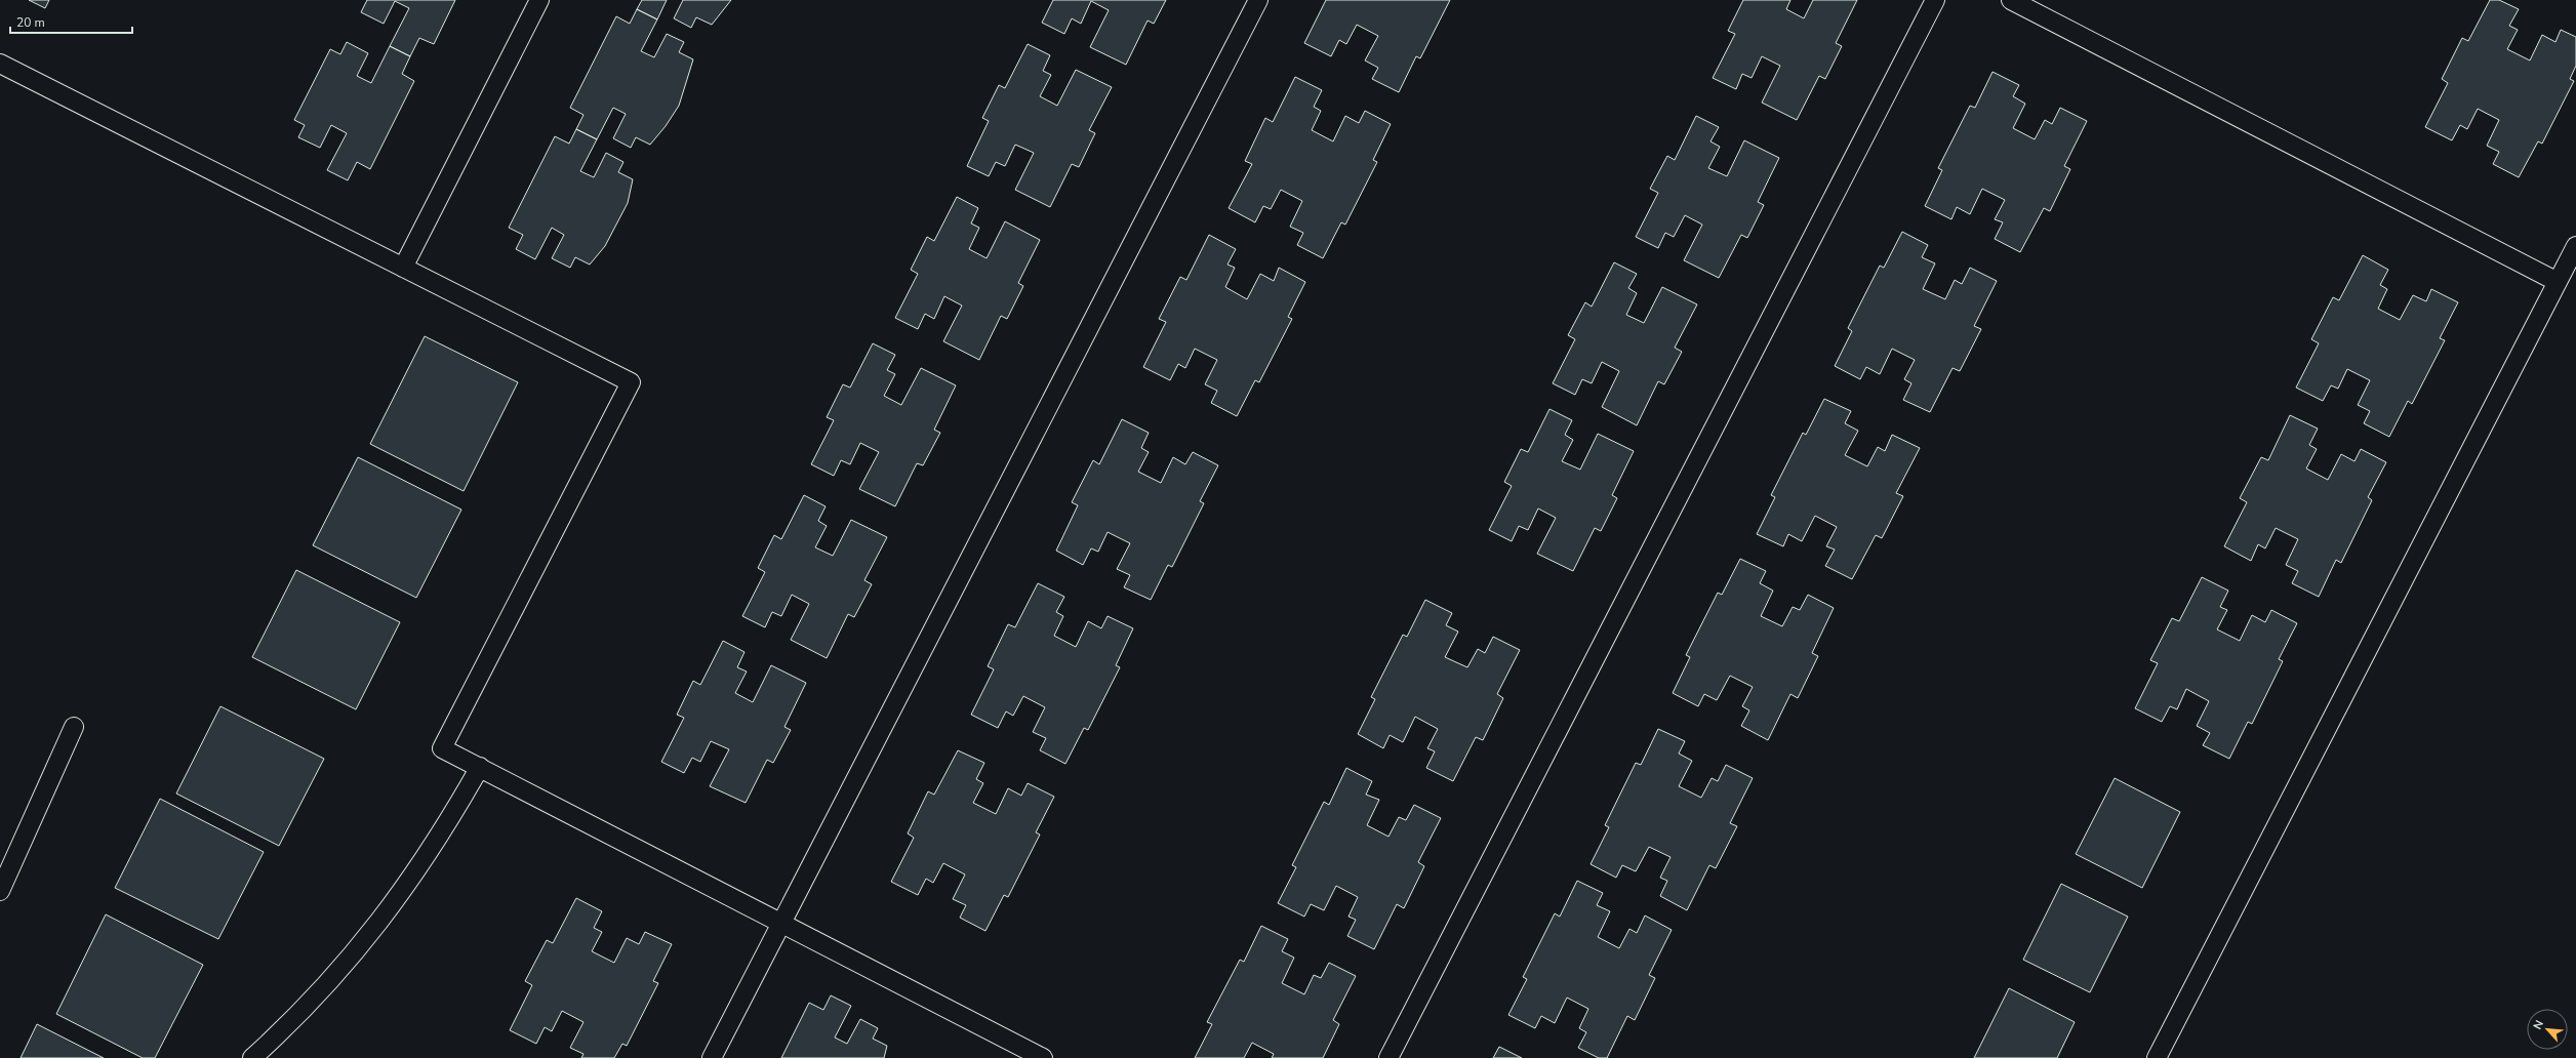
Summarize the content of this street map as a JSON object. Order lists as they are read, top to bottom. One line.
{"scale_bar":"20 m","north":"top left"}
